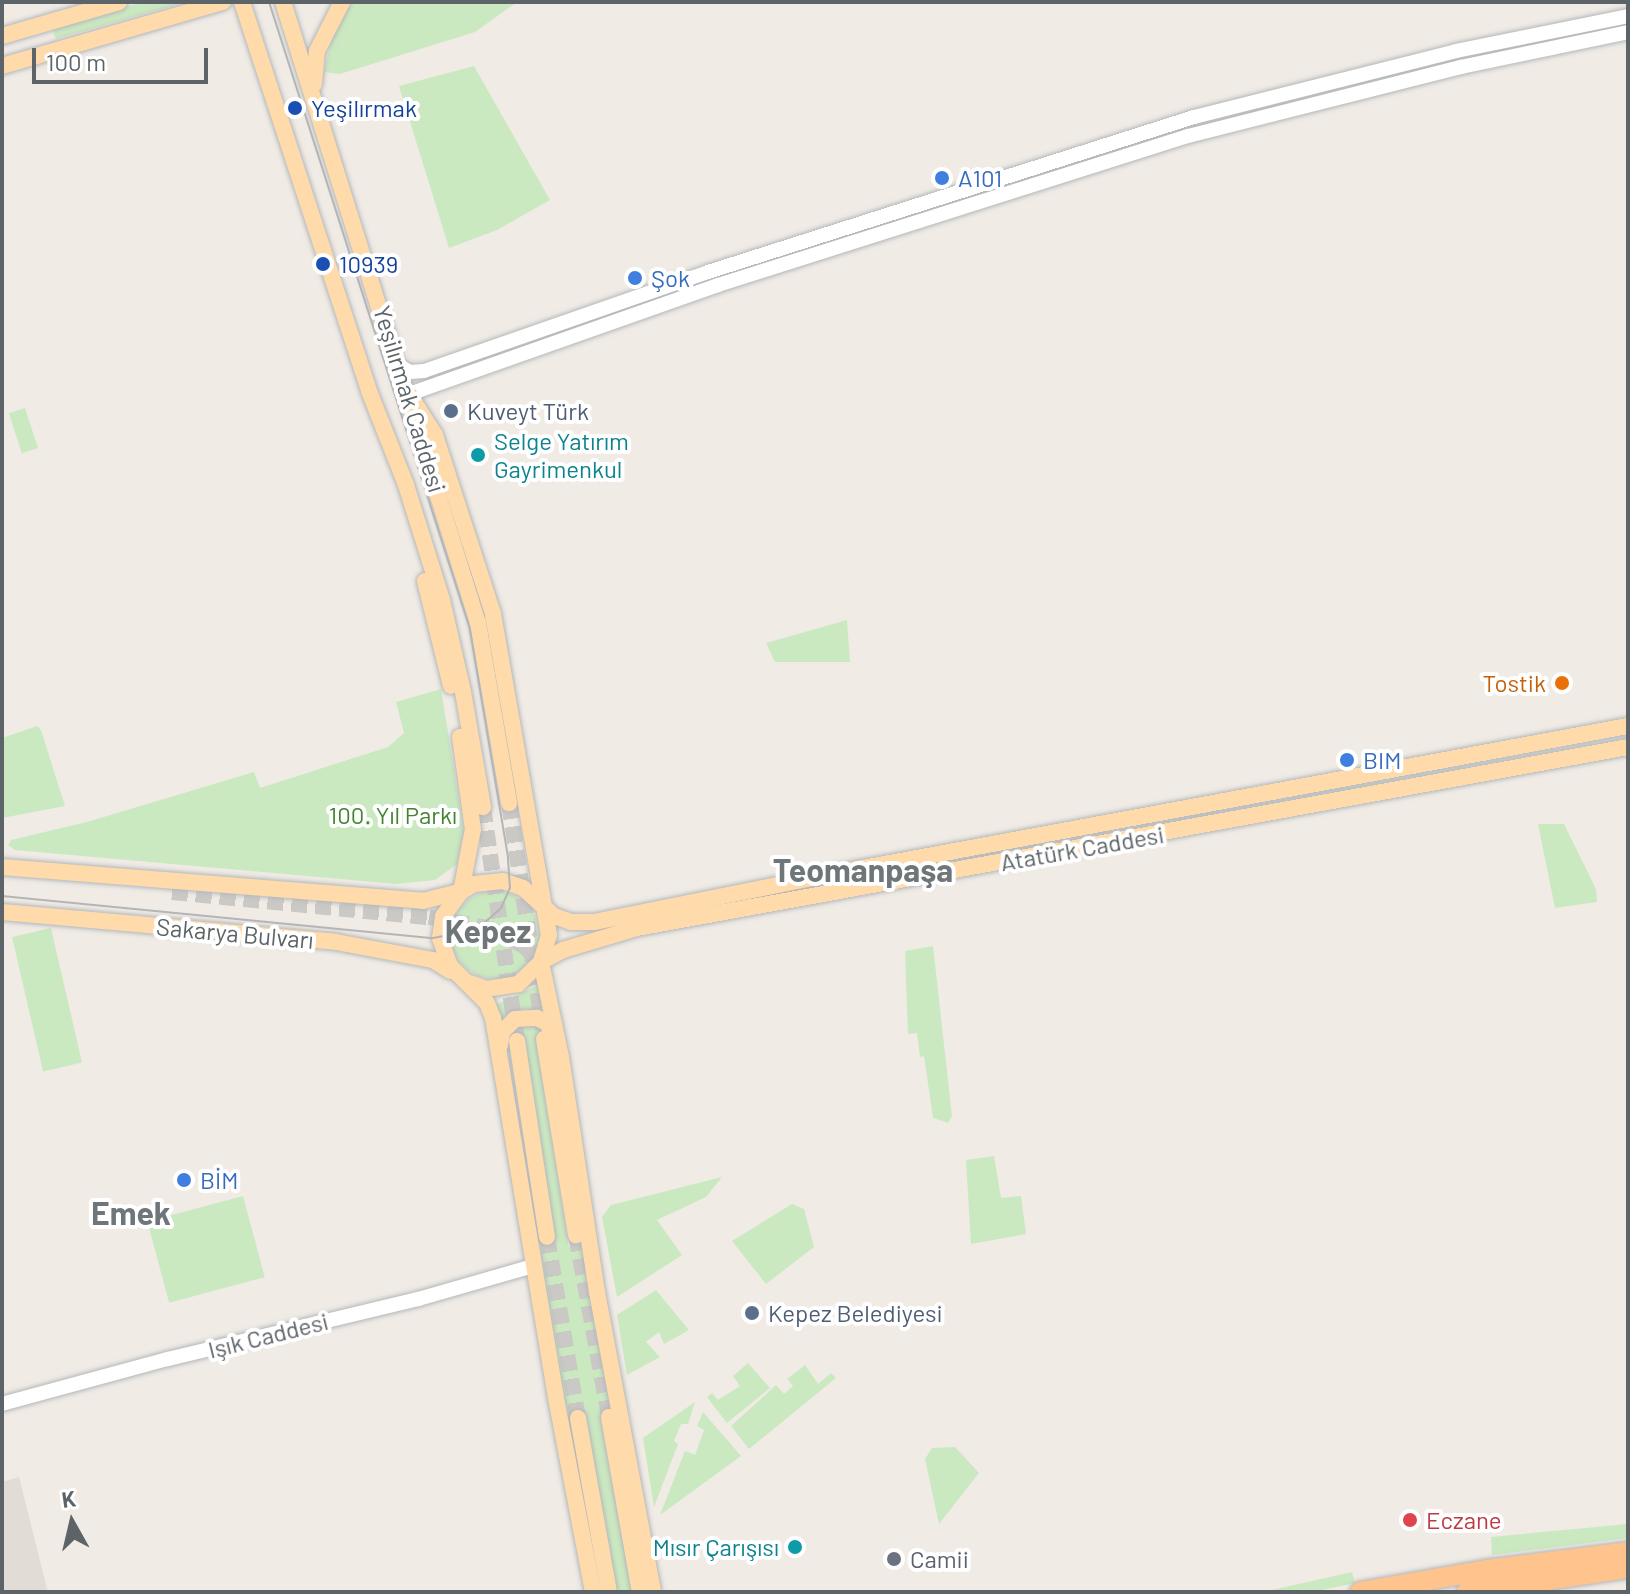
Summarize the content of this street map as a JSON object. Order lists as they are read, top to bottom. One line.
{"streets":{"main road":["Yeşilırmak Caddesi","Atatürk Caddesi","Sakarya Bulvarı"],"street":["Işık Caddesi"]},"crossings":[["Atatürk Caddesi","Sakarya Bulvarı"]],"districts":["Teomanpaşa","Kepez","Emek"],"parks":["100. Yıl Parkı"],"places":["Yeşilırmak","A101","10939","Şok","Kuveyt Türk","Selge Yatırım Gayrimenkul","Tostik","BIM","BİM","Kepez Belediyesi","Eczane","Mısır Çarışısı","Camii"],"scale_bar":"100 m","north":"top"}
